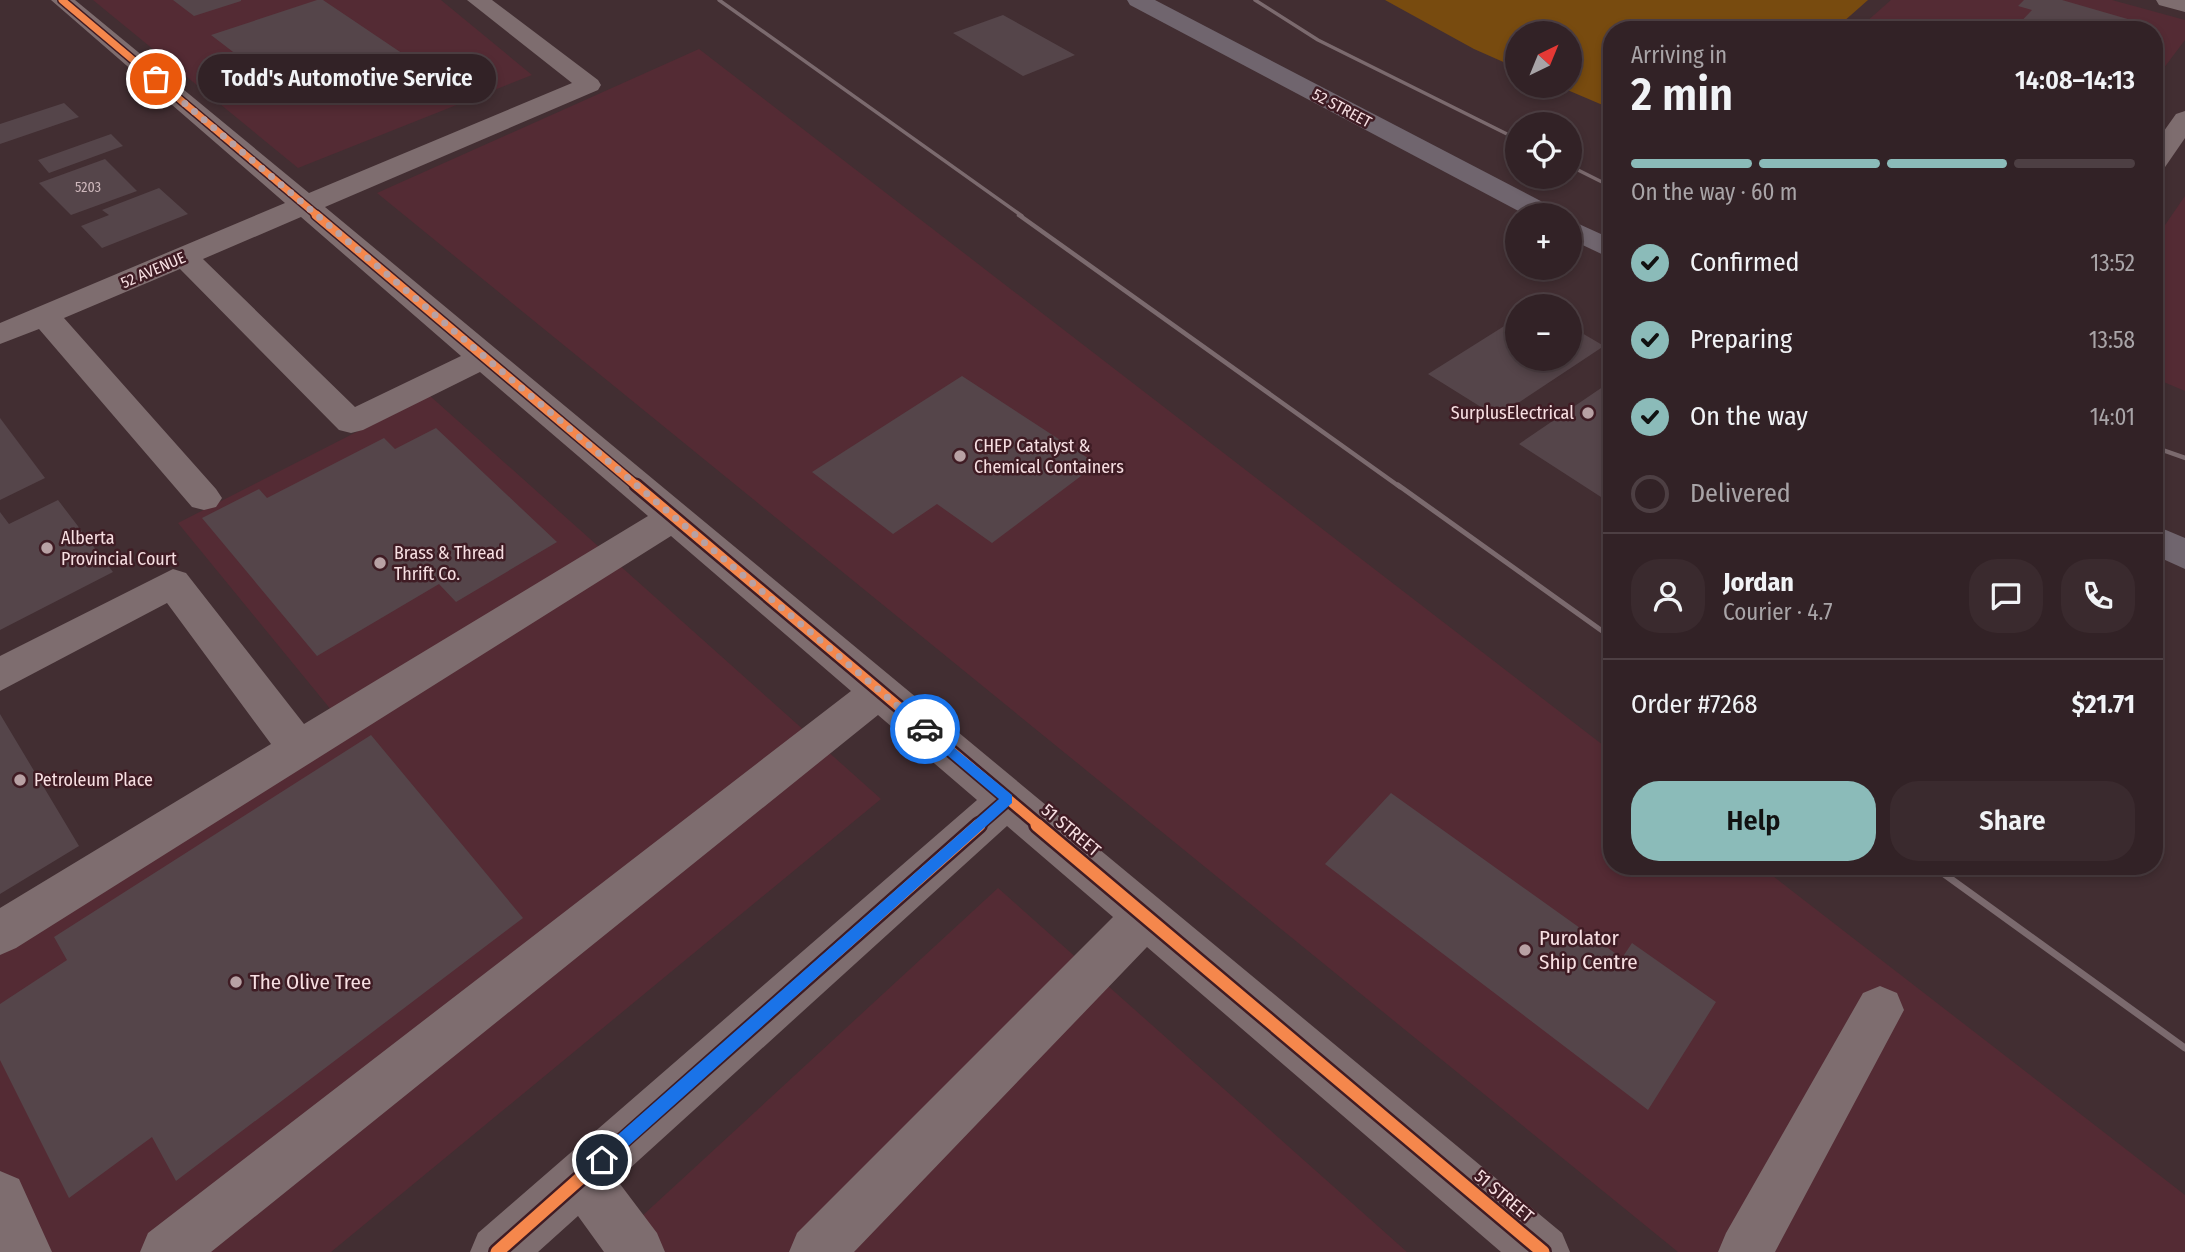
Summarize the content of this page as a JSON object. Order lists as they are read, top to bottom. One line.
{"streets":{"main road":["52 STREET"],"street":["52 AVENUE","51 STREET"]},"crossings":[["52 AVENUE","51 STREET"]],"places":["Todd's Automotive Service","SurplusElectrical","CHEP Catalyst & Chemical Containers","Alberta Provincial Court","Brass & Thread Thrift Co.","Petroleum Place","Purolator Ship Centre","The Olive Tree"],"house_numbers":["5203"],"north":"top right","page":{"map_buttons":["+","−"],"heading":["2 min","Arriving in","14:08–14:13"],"panel":["Jordan","Courier · 4.7","Order #7268","$21.71"],"bubble":"Todd's Automotive Service","bar":"On the way · 60 m","list":[["Confirmed","13:52"],["Preparing","13:58"],["On the way","14:01"],"Delivered"],"buttons":["Help","Share"]}}
